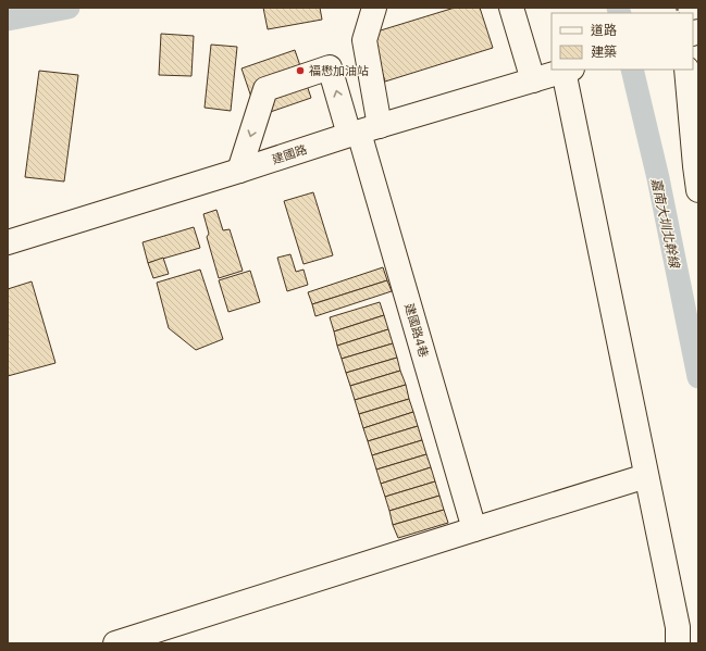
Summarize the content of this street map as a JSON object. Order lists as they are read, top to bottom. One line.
{"streets":{"main road":["建國路","建國路4巷"]},"crossings":[["建國路","建國路4巷"]],"water":["嘉南大圳北幹線"],"places":["福懋加油站"],"legend":["道路","建築"]}
